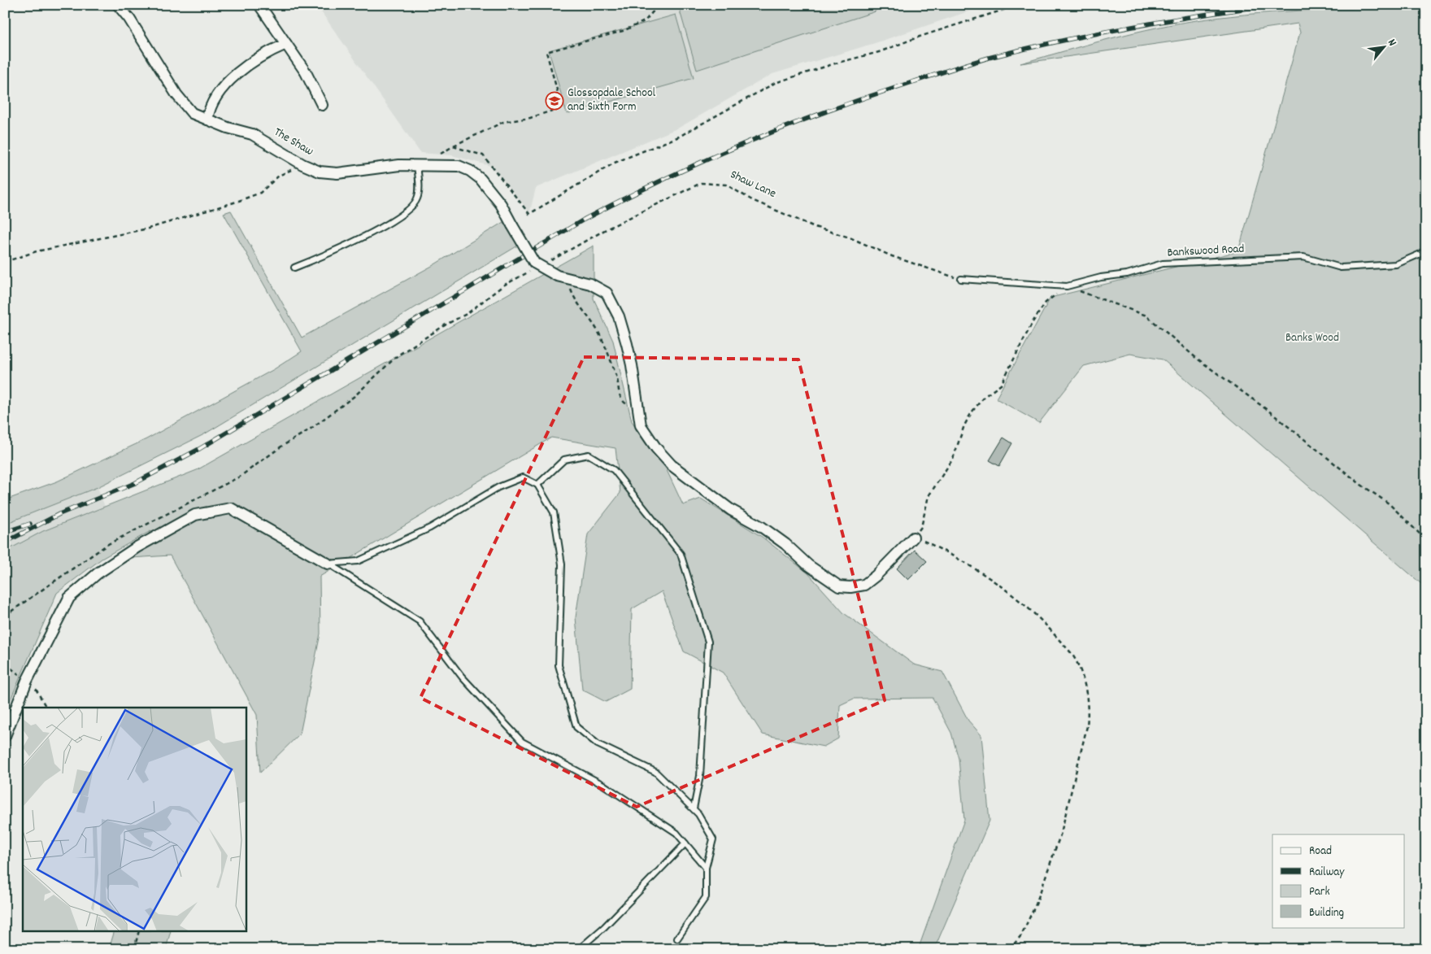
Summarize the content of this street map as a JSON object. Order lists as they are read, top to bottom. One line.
{"streets":{"street":["The Shaw"],"lane":["Bankswood Road"],"path":["Shaw Lane"]},"crossings":[["The Shaw","Shaw Lane"],["Shaw Lane","Bankswood Road"]],"parks":["Banks Wood"],"places":{"school or university":["Glossopdale School and Sixth Form"]},"legend":["Road","Railway","Park","Building"],"north":"top right"}
